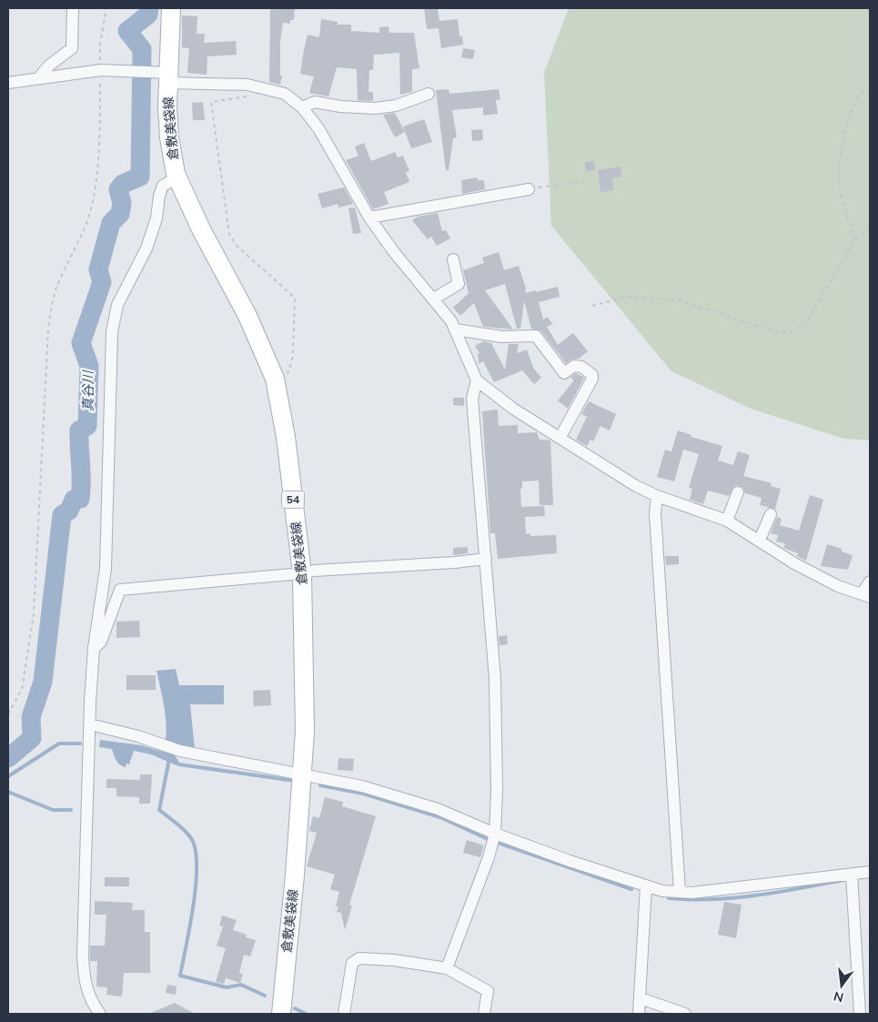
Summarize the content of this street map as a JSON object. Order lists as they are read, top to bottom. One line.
{"streets":{"main road":["倉敷美袋線","54"]},"water":["真谷川"],"north":"bottom"}
